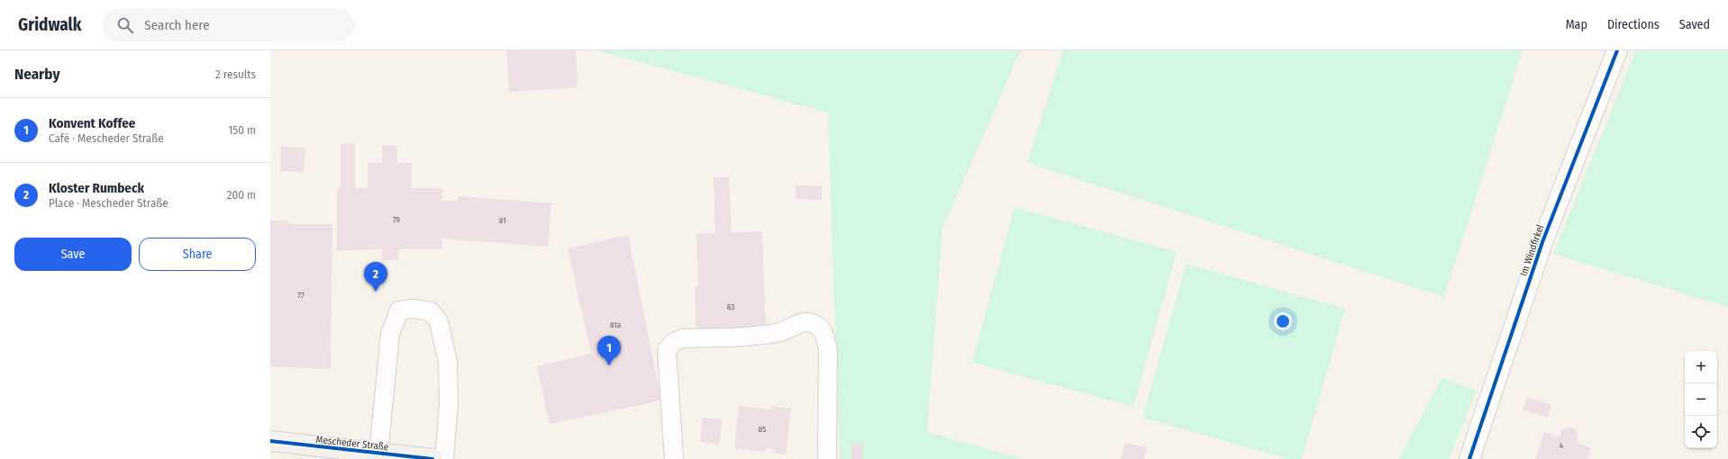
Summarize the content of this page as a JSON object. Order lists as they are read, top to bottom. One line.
{"streets":{"street":["Im Windfirkel","Mescheder Straße"]},"house_numbers":["79","81","77","83","81a","85","4"],"page":{"header":"Gridwalk","search":"Search here","nav":["Map","Directions","Saved"],"heading":["Nearby","2 results"],"list":[{"mark":"1","name":"Konvent Koffee","note":"Café · Mescheder Straße","value":"150 m"},{"mark":"2","name":"Kloster Rumbeck","note":"Place · Mescheder Straße","value":"200 m"}],"buttons":["Save","Share"],"pins":["2","1"],"map_buttons":["+","−"]}}
